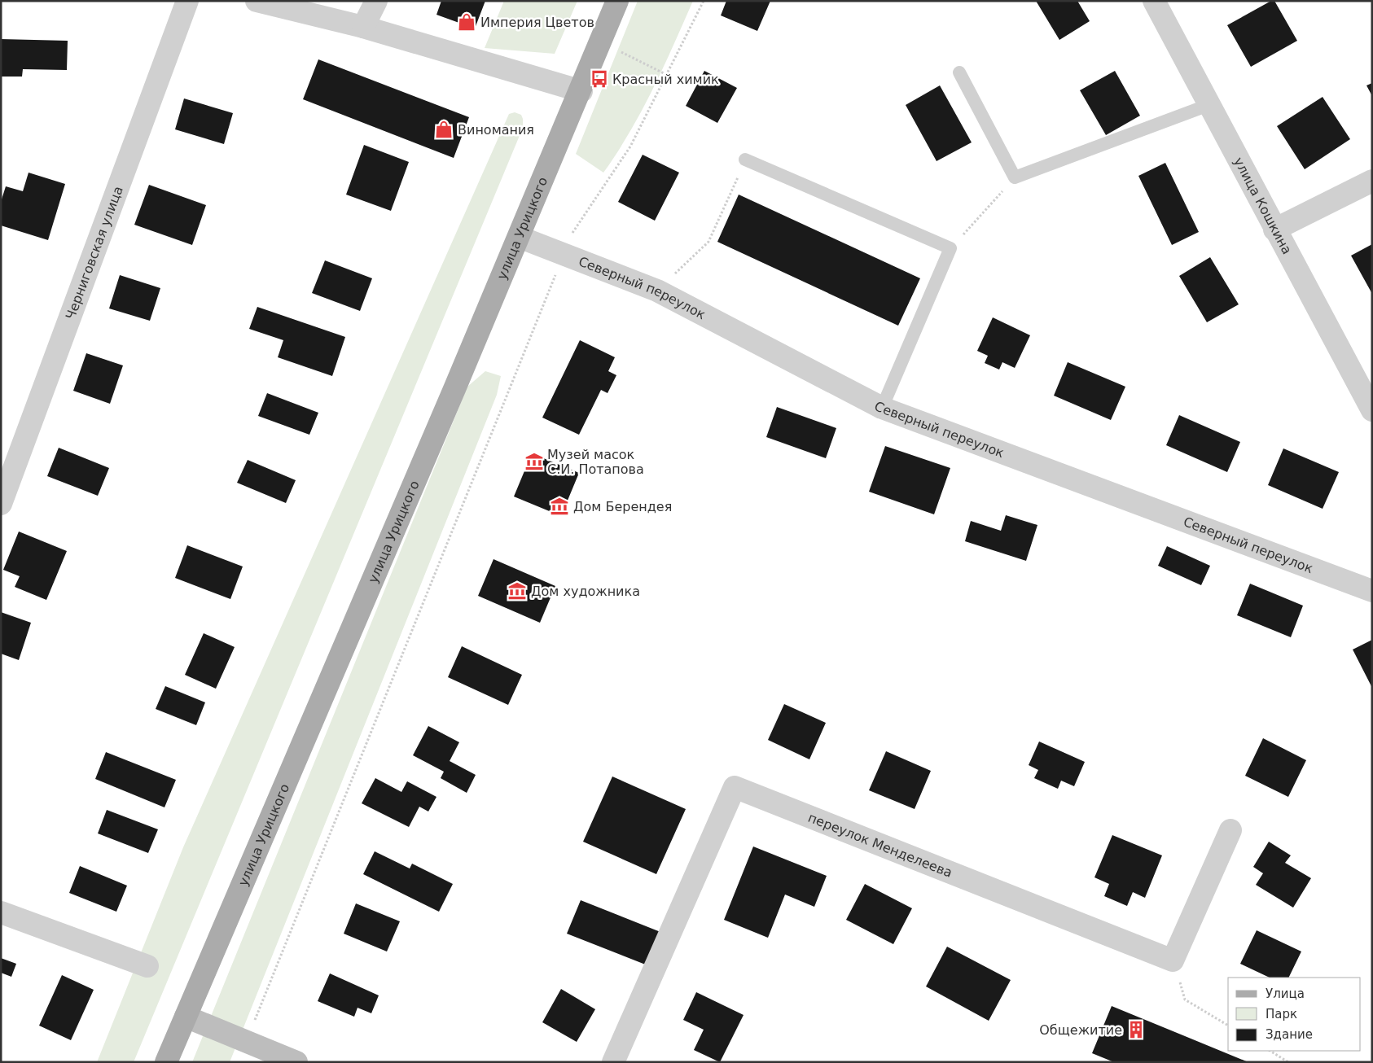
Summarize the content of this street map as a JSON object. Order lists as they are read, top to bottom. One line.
{"streets":{"main road":["улица Урицкого"],"street":["улица Кошкина","Черниговская улица","Северный переулок","переулок Менделеева"]},"crossings":[["улица Урицкого","Северный переулок"]],"places":{"shop":["Империя Цветов","Виномания"],"bus stop":["Красный химик"],"museum":["Музей масок С.И. Потапова","Дом Берендея","Дом художника"],"building":["Общежитие"]},"legend":["Улица","Парк","Здание"]}
